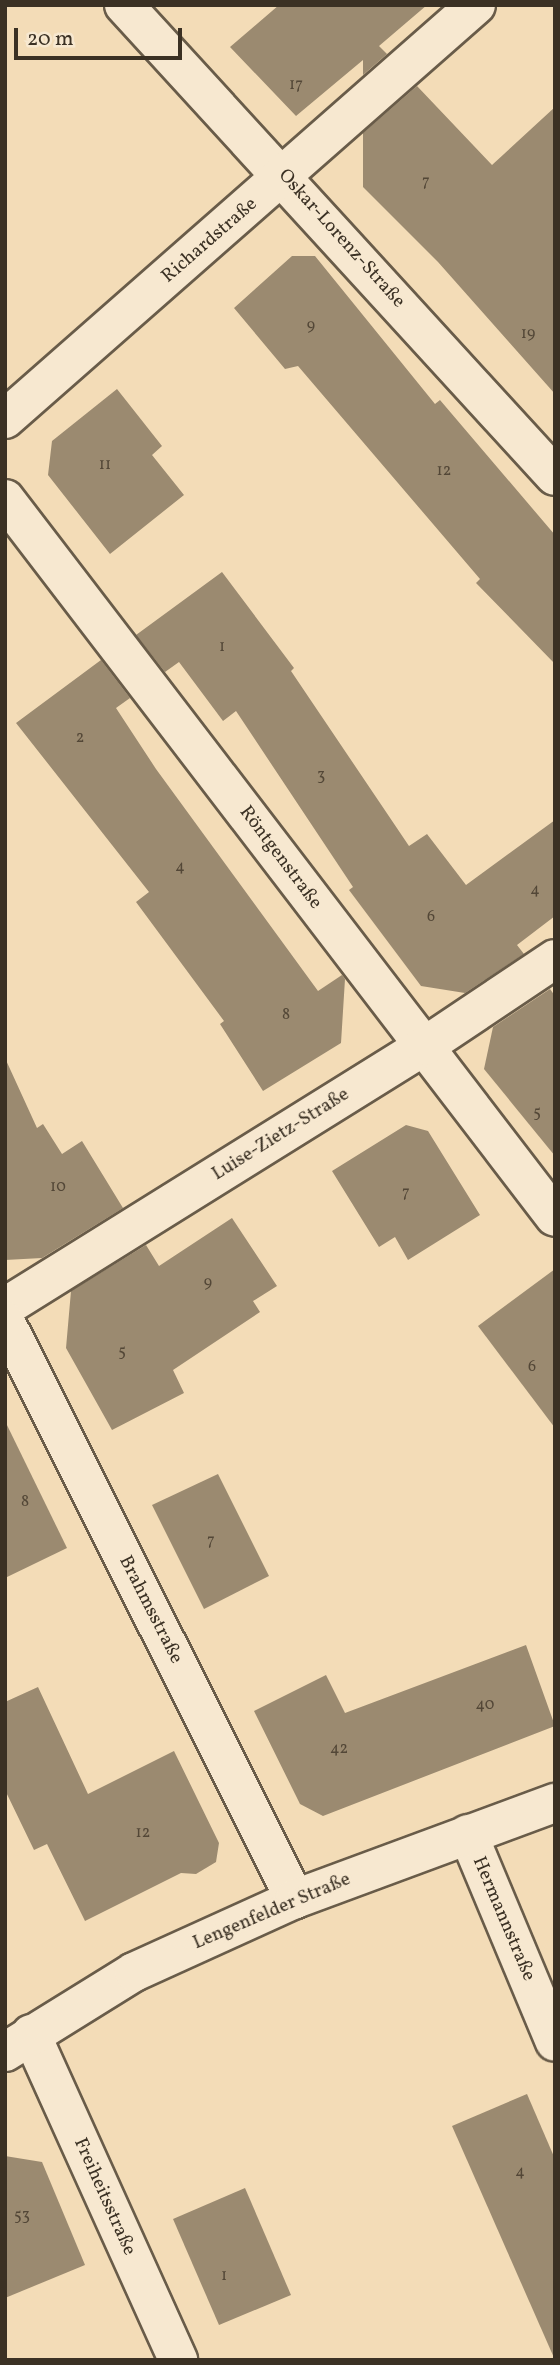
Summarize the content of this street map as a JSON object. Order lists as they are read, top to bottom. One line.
{"streets":{"street":["Oskar-Lorenz-Straße","Richardstraße","Röntgenstraße","Luise-Zietz-Straße","Brahmsstraße","Lengenfelder Straße","Hermannstraße","Freiheitsstraße"]},"crossings":[["Oskar-Lorenz-Straße","Richardstraße"],["Röntgenstraße","Luise-Zietz-Straße"],["Brahmsstraße","Lengenfelder Straße"],["Lengenfelder Straße","Hermannstraße"],["Lengenfelder Straße","Freiheitsstraße"]],"house_numbers":["17","7","9","19","11","12","1","2","3","4","4","6","8","5","10","7","9","5","6","8","7","40","42","12","4","53","1"],"scale_bar":"20 m"}
